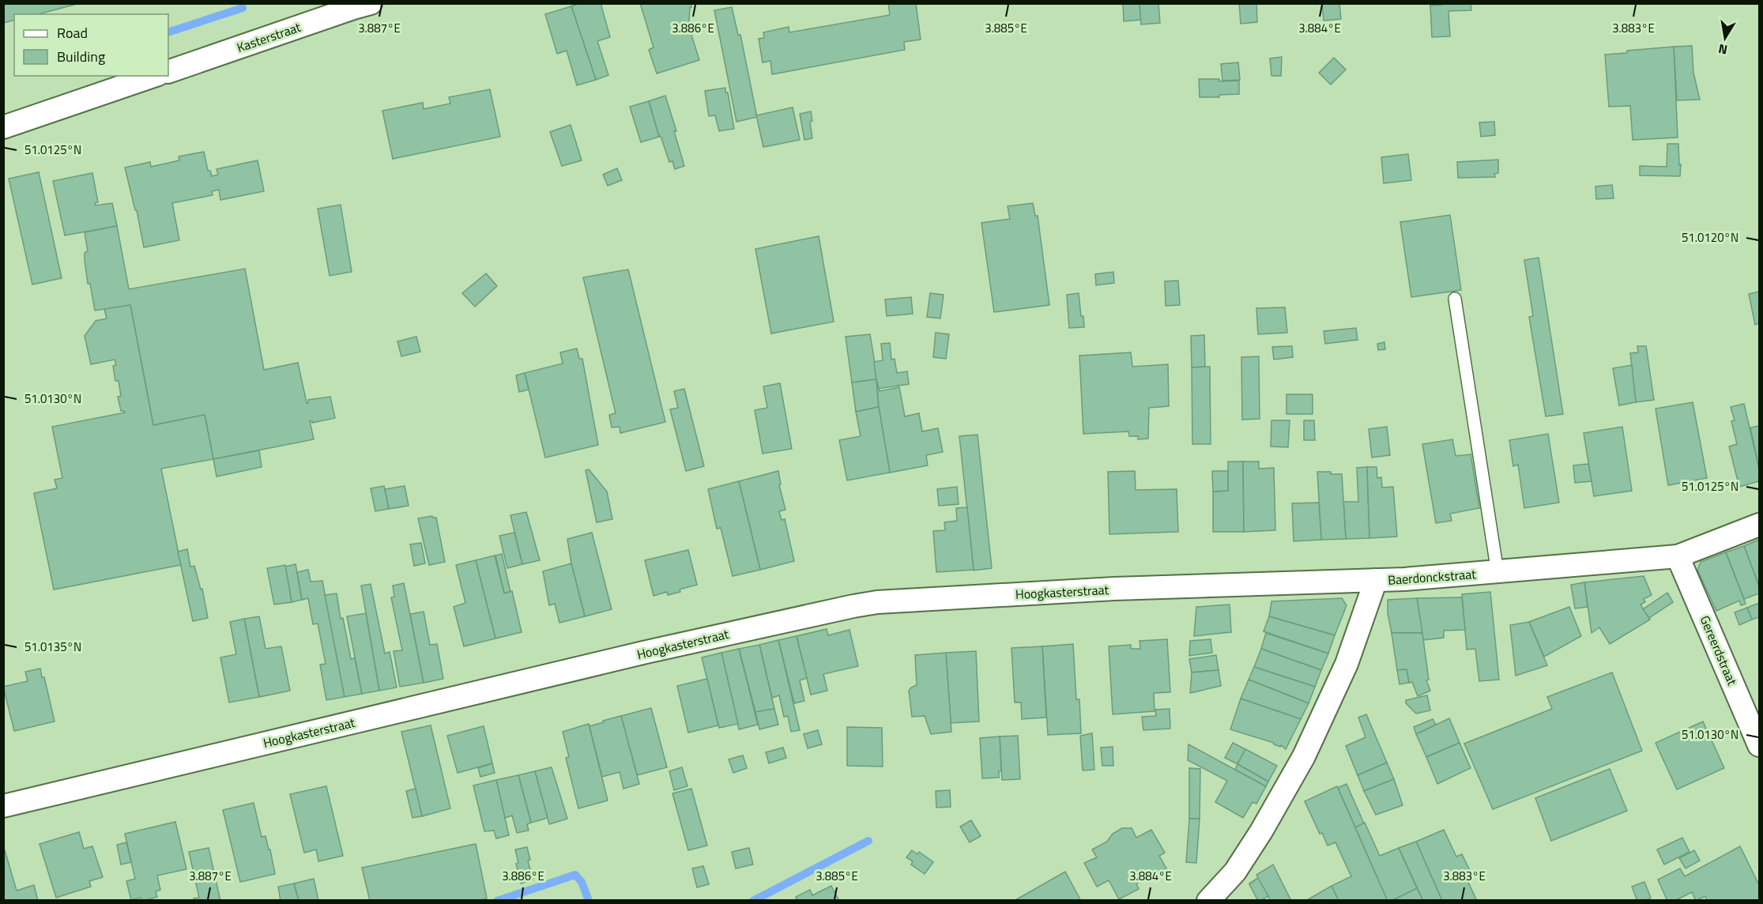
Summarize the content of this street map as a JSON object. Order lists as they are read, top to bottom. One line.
{"streets":{"street":["Kasterstraat","Baerdonckstraat","Hoogkasterstraat","Gereerdstraat"]},"crossings":[["Baerdonckstraat","Hoogkasterstraat"],["Baerdonckstraat","Gereerdstraat"]],"legend":["Road","Building"],"north":"bottom","coordinates":["3.887°E","3.886°E","3.885°E","3.884°E","3.883°E","51.0125°N","51.0120°N","51.0130°N","51.0135°N"]}
